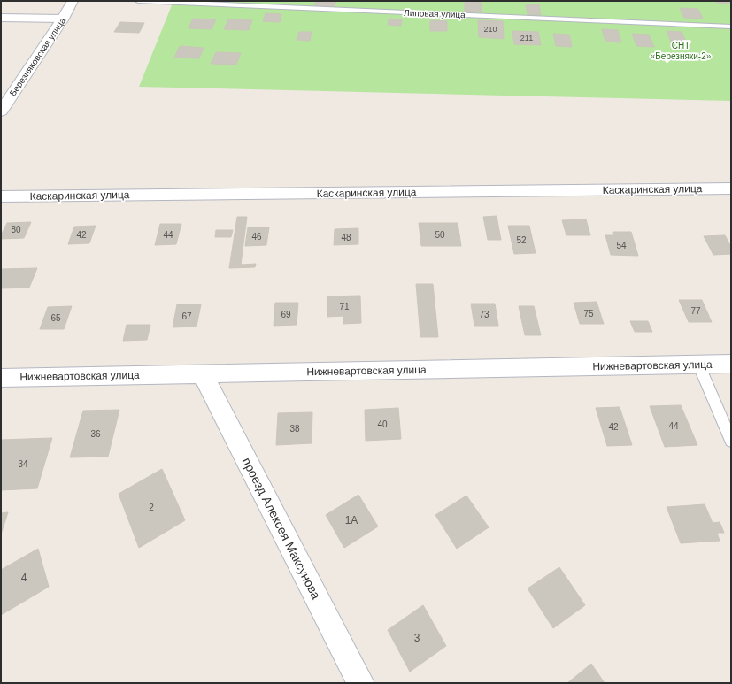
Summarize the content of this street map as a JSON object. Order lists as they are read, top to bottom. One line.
{"streets":{"street":["Березняковская улица","Каскаринская улица","Нижневартовская улица","проезд Алексея Максунова"],"lane":["Липовая улица"]},"crossings":[["Нижневартовская улица","проезд Алексея Максунова"]],"parks":["СНТ «Березняки-2»"],"house_numbers":["210","211","80","42","44","50","46","48","52","54","71","77","75","69","73","67","65","40","44","42","38","36","34","2","1А","4","3"]}
